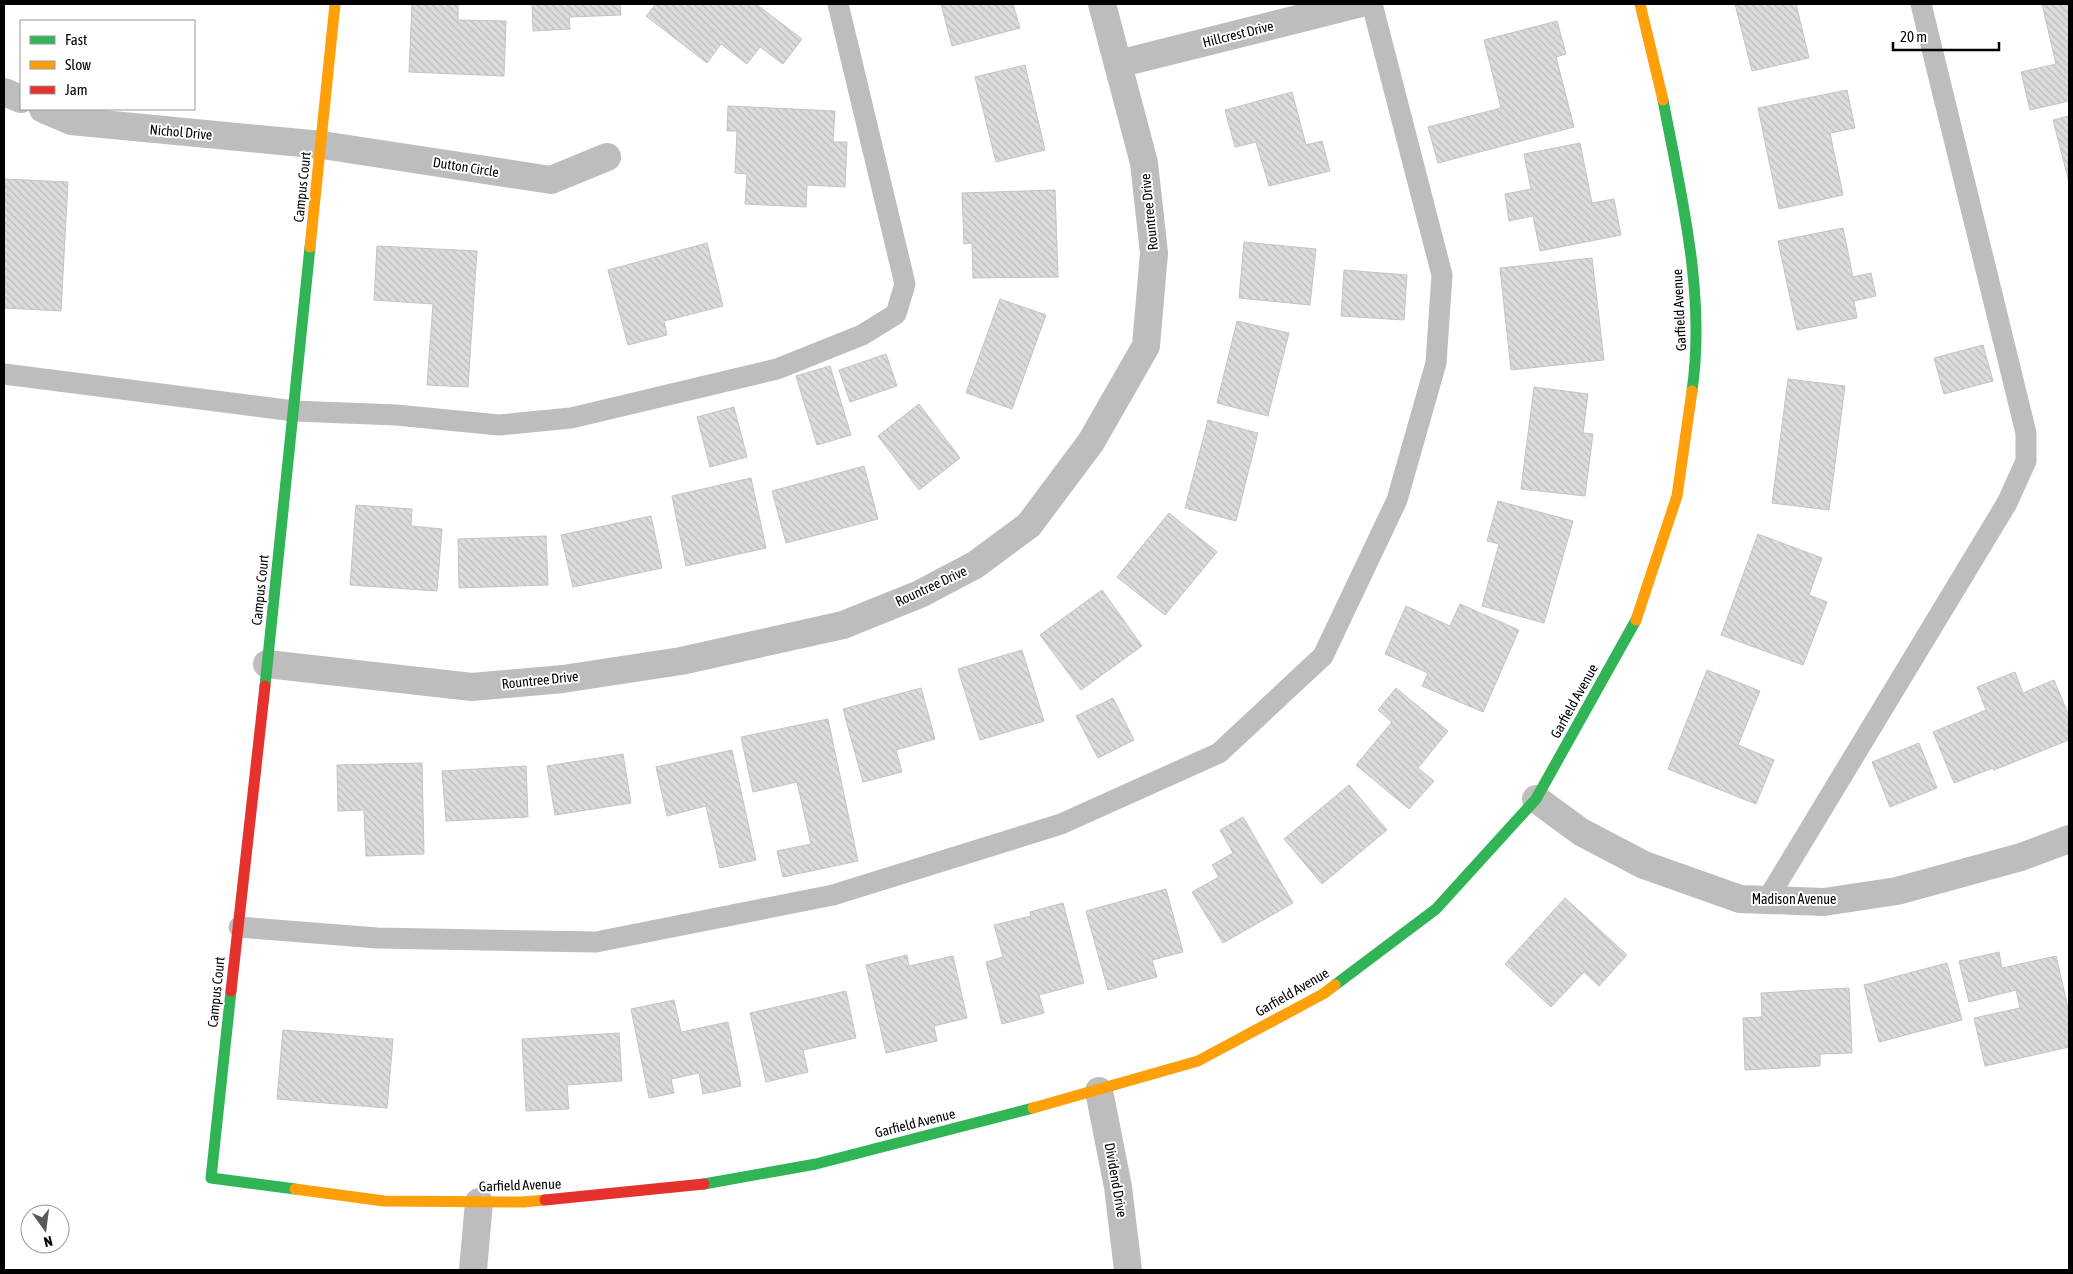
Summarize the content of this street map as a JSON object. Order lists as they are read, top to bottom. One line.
{"streets":{"street":["Hillcrest Drive","Nichol Drive","Dutton Circle","Campus Court","Rountree Drive","Garfield Avenue","Madison Avenue","Dividend Drive"]},"crossings":[["Hillcrest Drive","Rountree Drive"],["Nichol Drive","Dutton Circle"],["Nichol Drive","Campus Court"],["Dutton Circle","Campus Court"],["Campus Court","Rountree Drive"],["Campus Court","Garfield Avenue"],["Garfield Avenue","Madison Avenue"],["Garfield Avenue","Dividend Drive"]],"legend":["Fast","Slow","Jam"],"scale_bar":"20 m","north":"bottom"}
